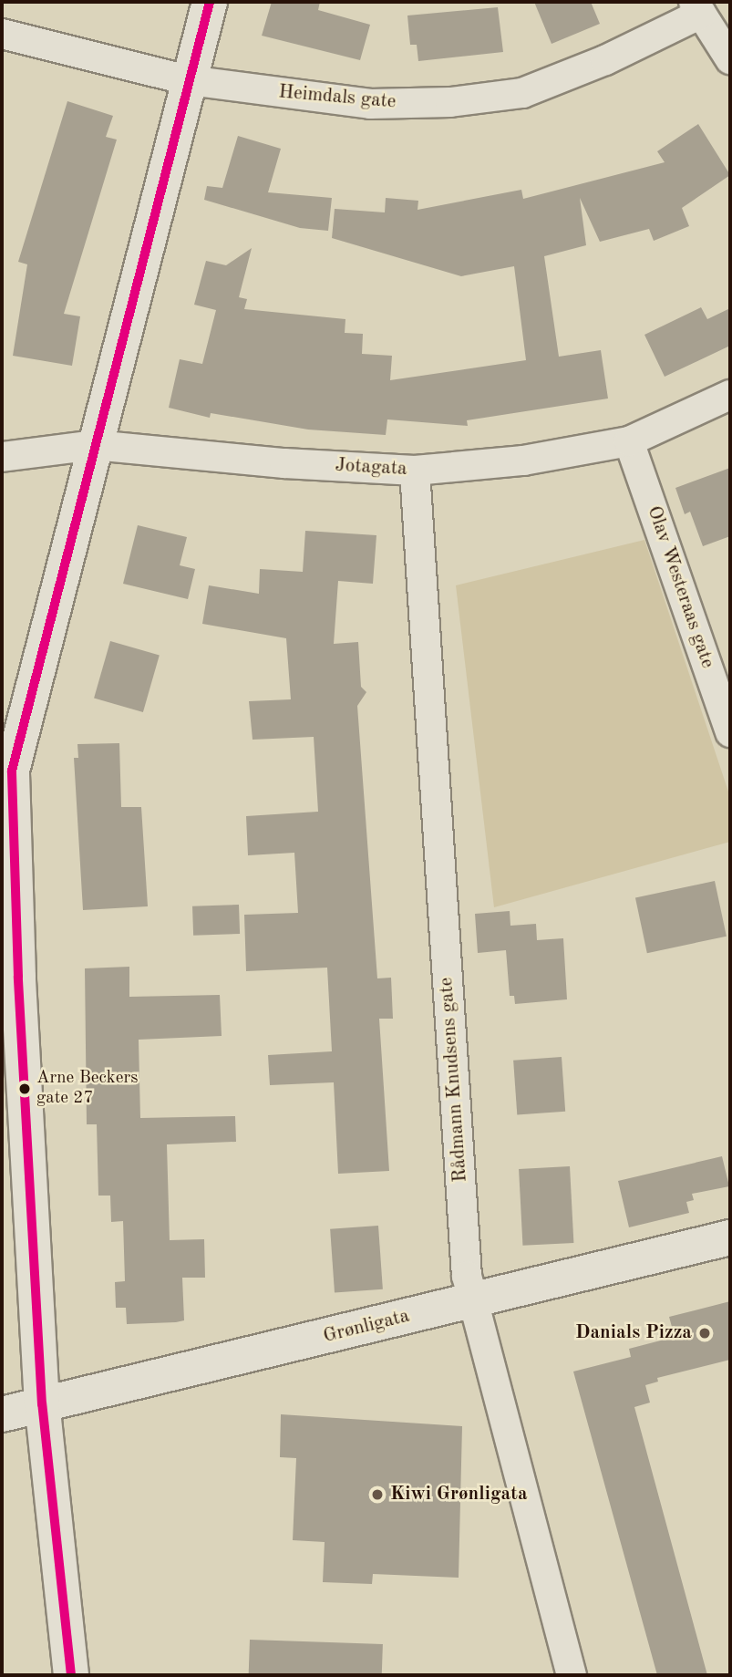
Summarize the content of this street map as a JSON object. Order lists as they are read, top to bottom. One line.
{"streets":{"main road":["Grønligata"],"street":["Heimdals gate","Jotagata","Olav Westeraas gate","Rådmann Knudsens gate"]},"crossings":[["Jotagata","Olav Westeraas gate"],["Jotagata","Rådmann Knudsens gate"],["Rådmann Knudsens gate","Grønligata"]],"places":["Arne Beckers gate 27","Danials Pizza","Kiwi Grønligata"]}
